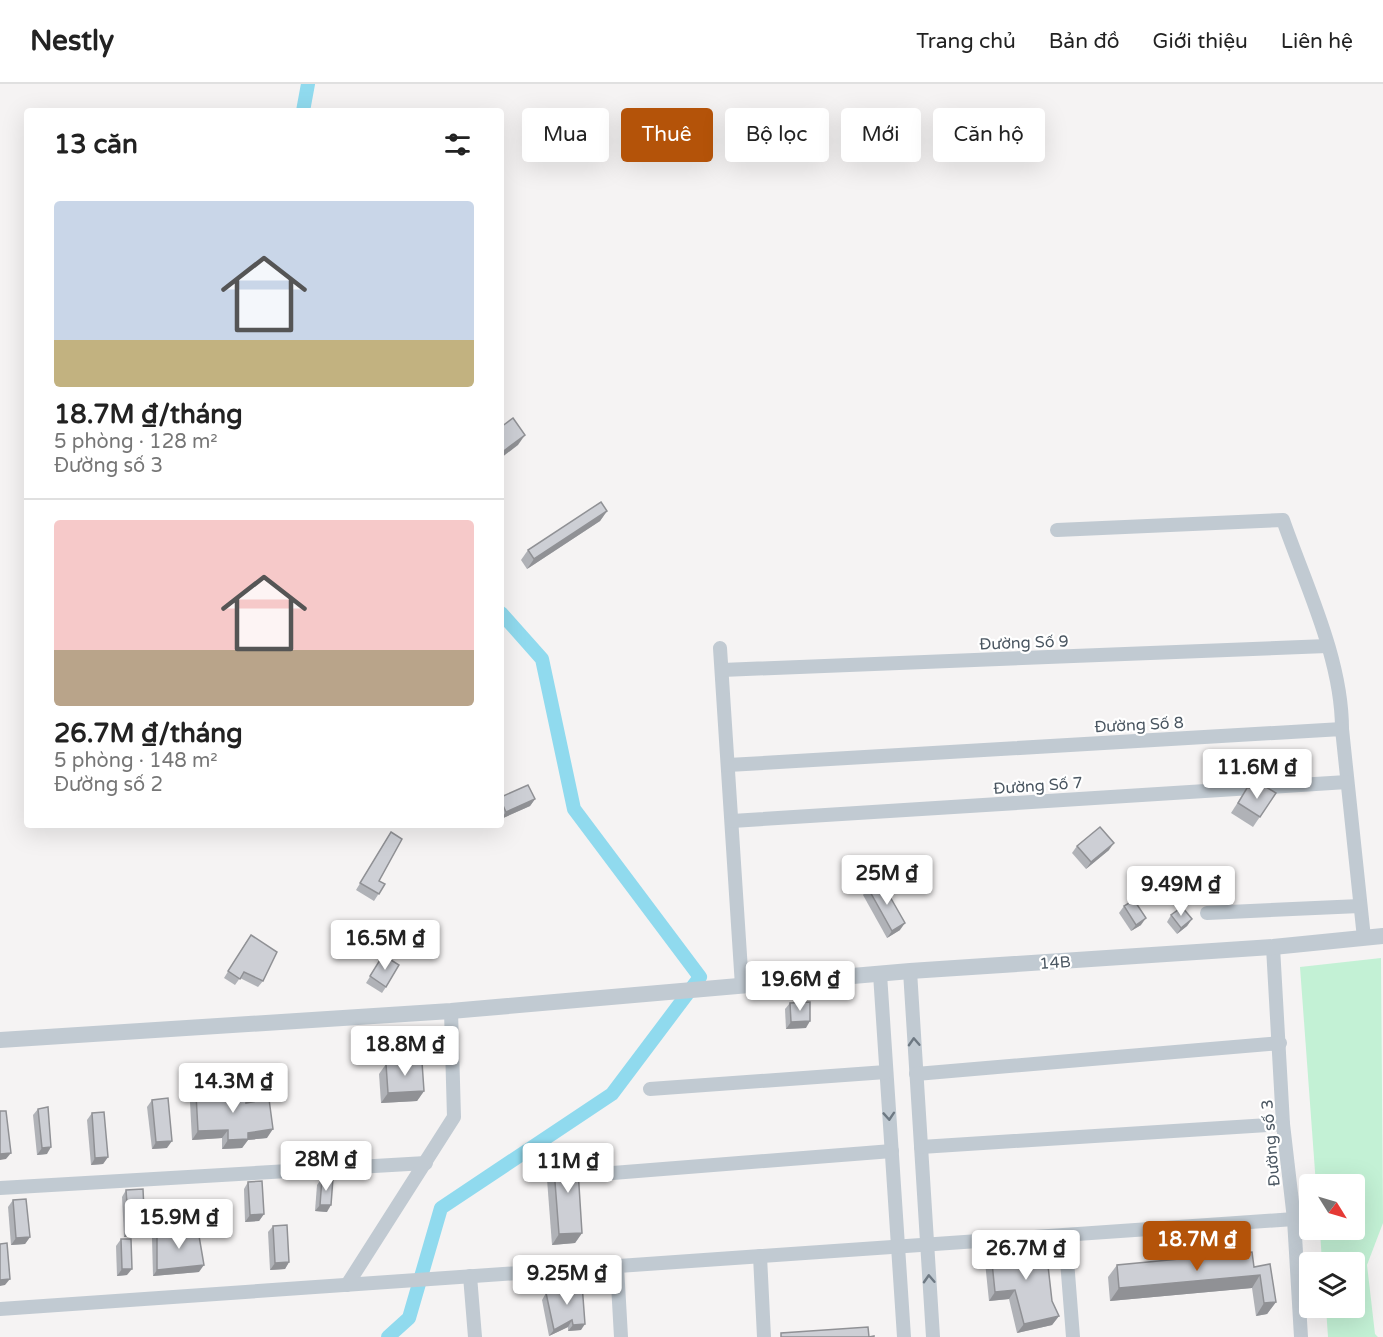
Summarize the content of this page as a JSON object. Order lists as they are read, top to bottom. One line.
{"streets":{"street":["Đường Số 9","Đường Số 8","Đường Số 7","14B","Đường số 3"]},"crossings":[["14B","Đường số 3"]],"north":"bottom right","page":{"header":"Nestly","nav":["Trang chủ","Bản đồ","Giới thiệu","Liên hệ"],"chip":["Mua","Thuê","Bộ lọc","Mới","Căn hộ"],"heading":"13 căn","list":[{"name":"18.7M ₫/tháng","note":"5 phòng · 128 m² · Đường số 3"},{"name":"26.7M ₫/tháng","note":"5 phòng · 148 m² · Đường số 2"}],"price":["11.6M ₫","25M ₫","9.49M ₫","16.5M ₫","19.6M ₫","18.8M ₫","14.3M ₫","28M ₫","11M ₫","15.9M ₫","18.7M ₫","26.7M ₫","9.25M ₫"]}}
